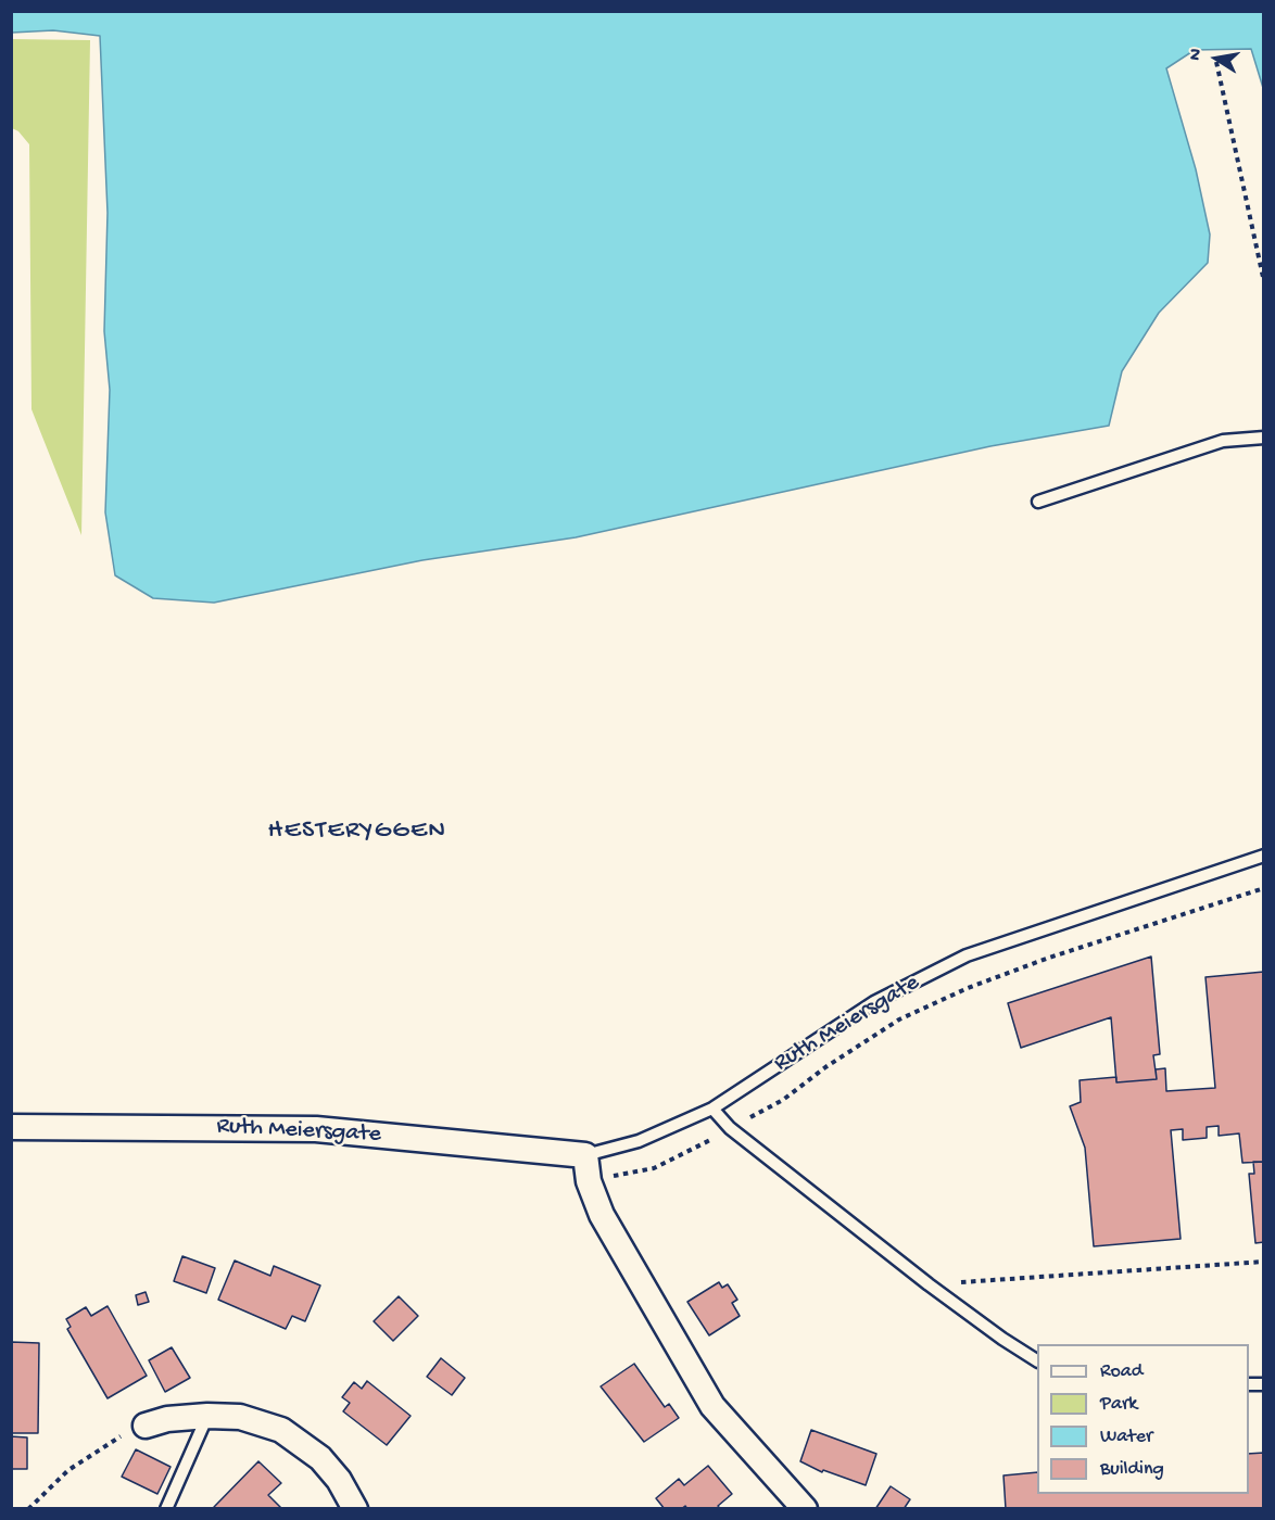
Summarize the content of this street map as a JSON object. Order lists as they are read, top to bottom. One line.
{"streets":{"street":["Ruth Meiersgate"]},"districts":["HESTERYGGEN"],"legend":["Road","Park","Water","Building"],"north":"left"}
